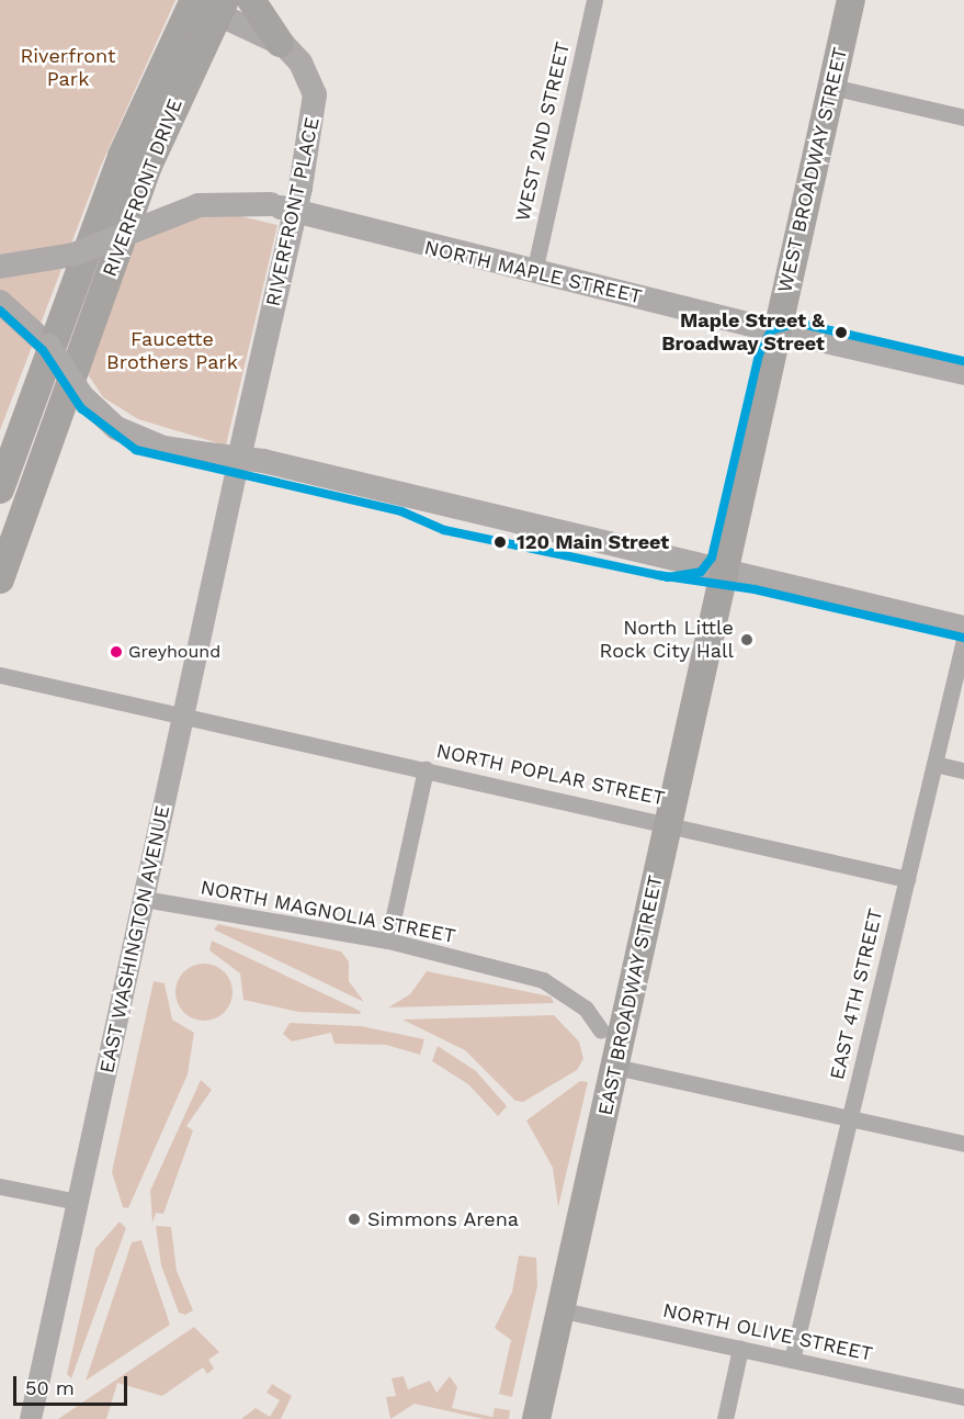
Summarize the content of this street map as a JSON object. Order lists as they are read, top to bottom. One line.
{"streets":{"main road":["WEST BROADWAY STREET","RIVERFRONT DRIVE","RIVERFRONT PLACE","NORTH MAPLE STREET","EAST BROADWAY STREET"],"street":["WEST 2ND STREET","NORTH POPLAR STREET","NORTH MAGNOLIA STREET","EAST WASHINGTON AVENUE","EAST 4TH STREET","NORTH OLIVE STREET"]},"crossings":[["WEST 2ND STREET","NORTH MAPLE STREET"],["WEST BROADWAY STREET","NORTH MAPLE STREET"],["WEST BROADWAY STREET","EAST BROADWAY STREET"],["RIVERFRONT DRIVE","RIVERFRONT PLACE"],["RIVERFRONT PLACE","NORTH MAPLE STREET"],["RIVERFRONT PLACE","EAST WASHINGTON AVENUE"],["NORTH POPLAR STREET","EAST WASHINGTON AVENUE"],["NORTH POPLAR STREET","EAST 4TH STREET"],["NORTH POPLAR STREET","EAST BROADWAY STREET"],["NORTH MAGNOLIA STREET","EAST WASHINGTON AVENUE"],["EAST 4TH STREET","NORTH OLIVE STREET"],["EAST BROADWAY STREET","NORTH OLIVE STREET"]],"parks":["Riverfront Park","Faucette Brothers Park"],"places":["Maple Street & Broadway Street","120 Main Street","North Little Rock City Hall","Greyhound","Simmons Arena"],"scale_bar":"50 m"}
